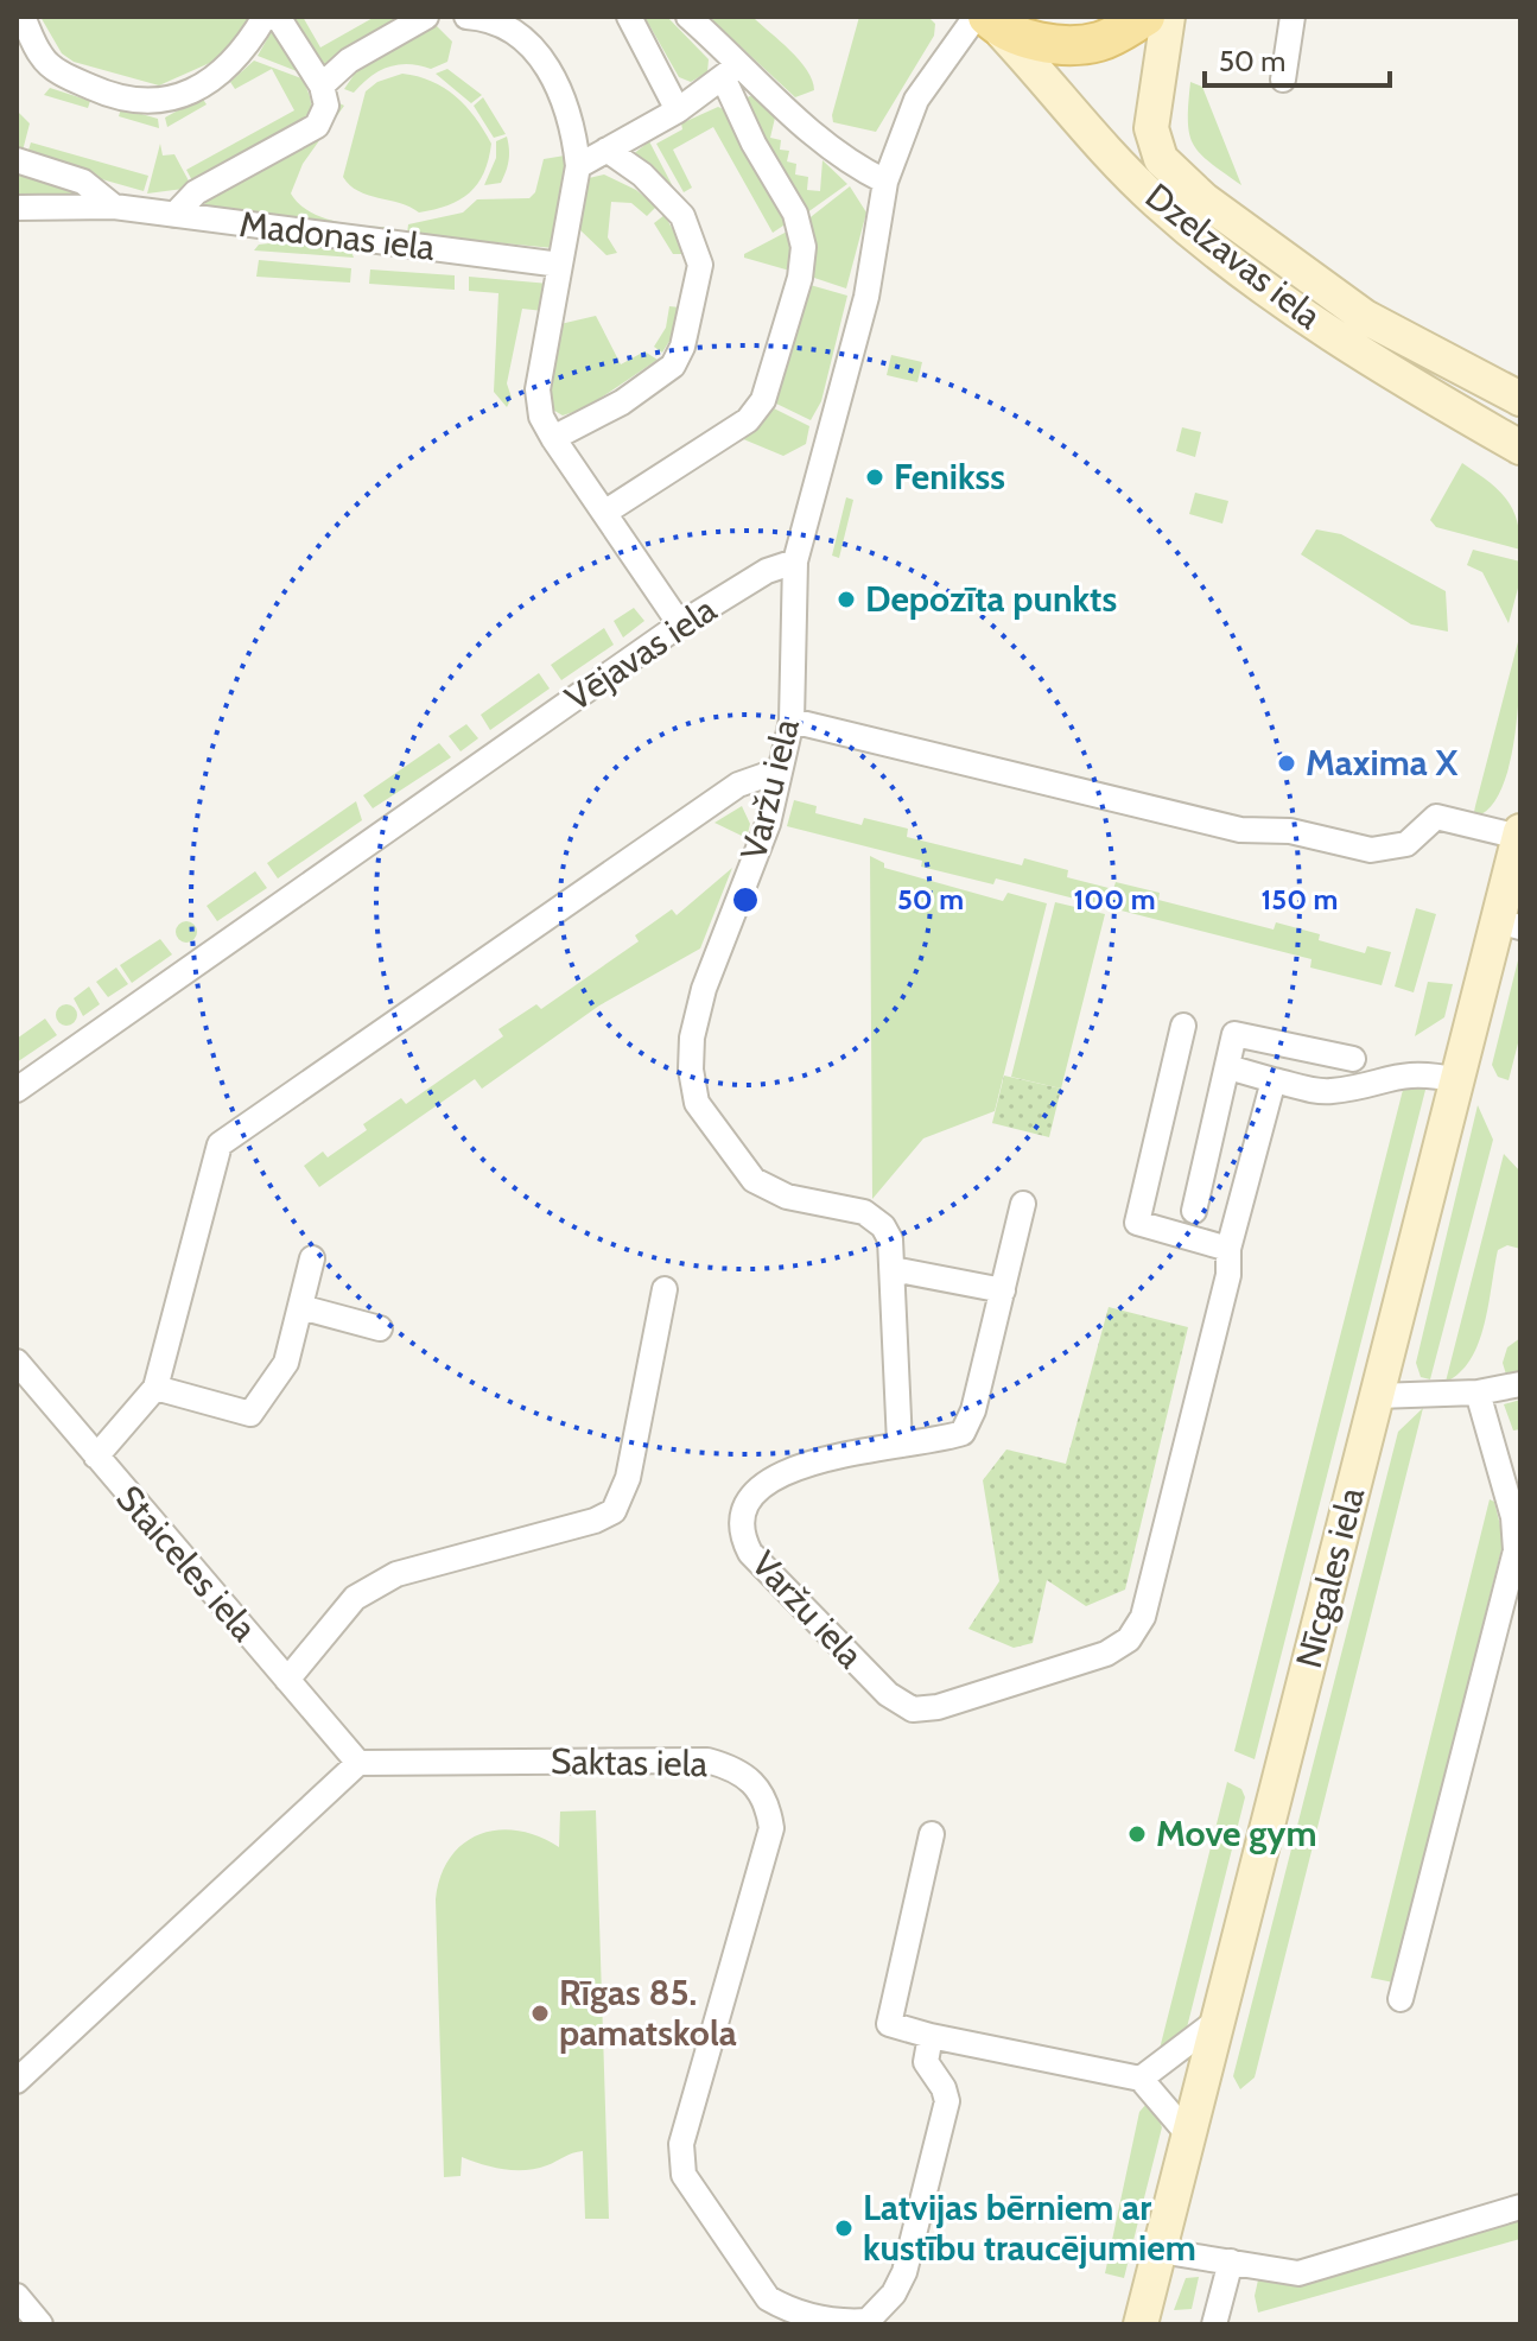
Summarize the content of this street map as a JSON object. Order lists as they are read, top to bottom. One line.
{"streets":{"street":["Madonas iela","Dzelzavas iela","Vējavas iela","Varžu iela","Staiceles iela","Nīcgales iela","Saktas iela"]},"crossings":[["Vējavas iela","Varžu iela"],["Staiceles iela","Saktas iela"]],"places":["Fenikss","Depozīta punkts","Maxima X","Move gym","Rīgas 85. pamatskola","Latvijas bērniem ar kustību traucējumiem"],"scale_bar":"50 m","rings":["50 m","100 m","150 m"]}
